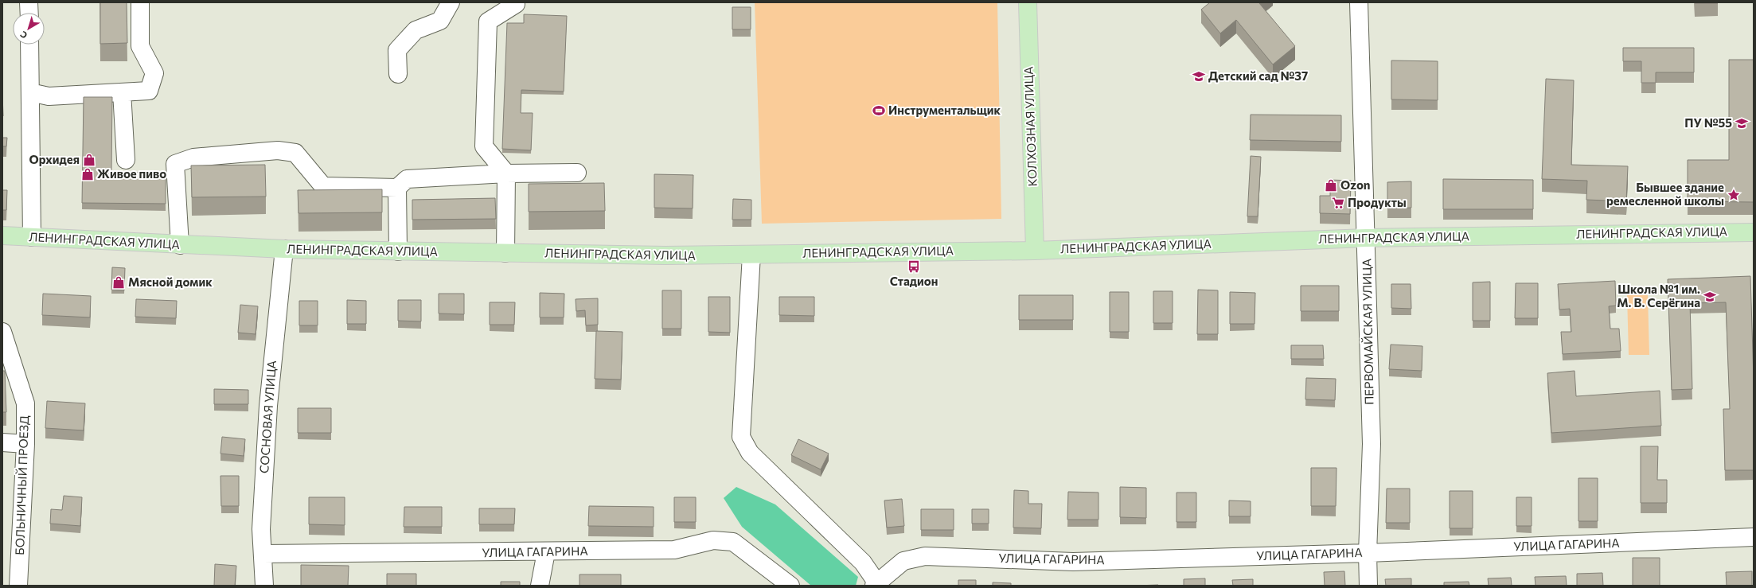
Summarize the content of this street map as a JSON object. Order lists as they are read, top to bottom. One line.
{"streets":{"main road":["КОЛХОЗНАЯ УЛИЦА","ЛЕНИНГРАДСКАЯ УЛИЦА"],"street":["ПЕРВОМАЙСКАЯ УЛИЦА","СОСНОВАЯ УЛИЦА","БОЛЬНИЧНЫЙ ПРОЕЗД","УЛИЦА ГАГАРИНА"]},"crossings":[["КОЛХОЗНАЯ УЛИЦА","ЛЕНИНГРАДСКАЯ УЛИЦА"],["ЛЕНИНГРАДСКАЯ УЛИЦА","ПЕРВОМАЙСКАЯ УЛИЦА"],["ЛЕНИНГРАДСКАЯ УЛИЦА","СОСНОВАЯ УЛИЦА"],["ПЕРВОМАЙСКАЯ УЛИЦА","УЛИЦА ГАГАРИНА"],["СОСНОВАЯ УЛИЦА","УЛИЦА ГАГАРИНА"]],"places":{"school or university":["Детский сад №37","ПУ №55","Школа №1 им. М. В. Серёгина"],"sports":["Инструментальщик"],"shop":["Орхидея","Живое пиво","Ozon","Мясной домик"],"place":["Бывшее здание ремесленной школы"],"supermarket":["Продукты"],"bus stop":["Стадион"]},"north":"bottom left"}
